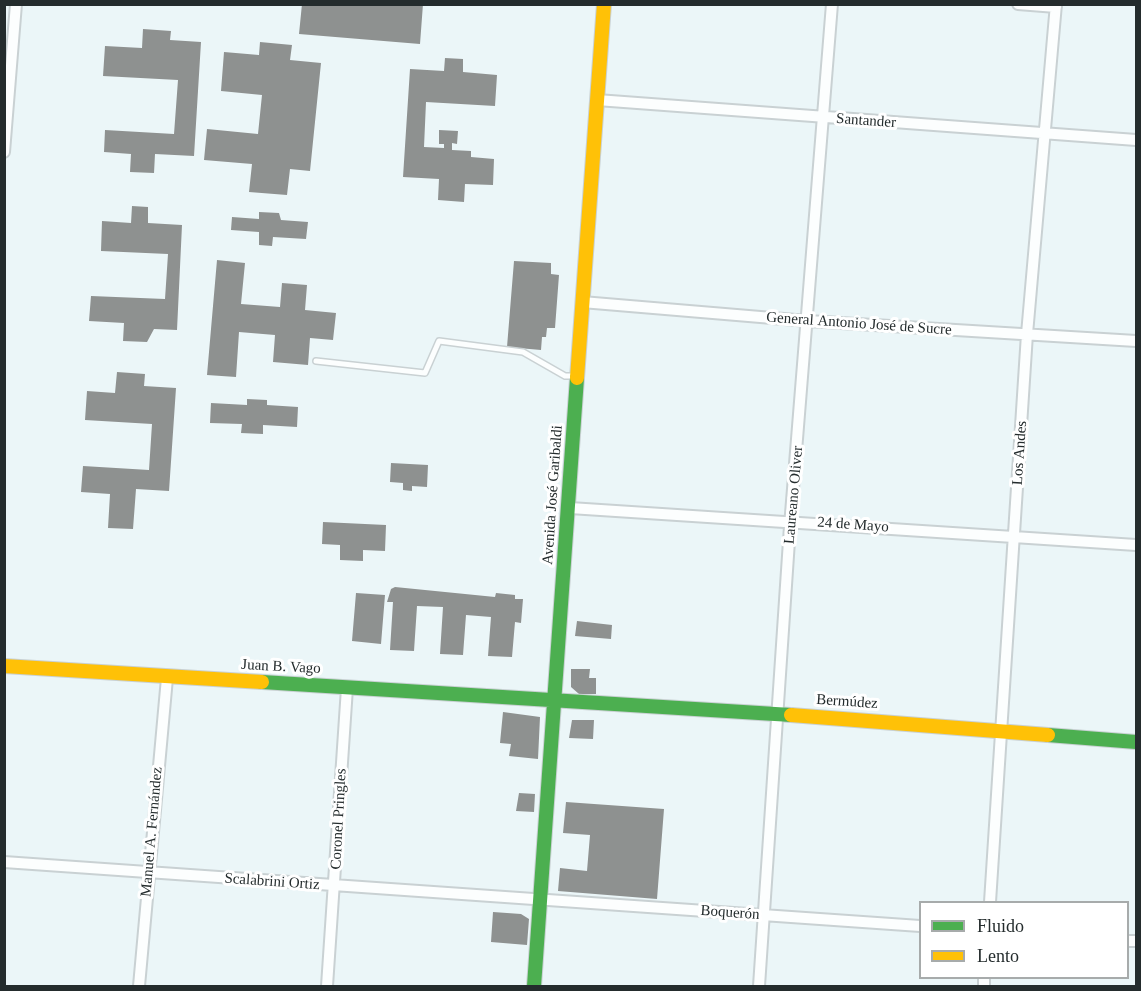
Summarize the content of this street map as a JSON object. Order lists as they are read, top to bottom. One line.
{"streets":{"street":["Santander","General Antonio José de Sucre","Los Andes","Avenida José Garibaldi","Laureano Oliver","24 de Mayo","Juan B. Vago","Bermúdez","Coronel Pringles","Manuel A. Fernández","Scalabrini Ortiz","Boquerón"]},"crossings":[["Santander","Los Andes"],["Santander","Avenida José Garibaldi"],["Santander","Laureano Oliver"],["General Antonio José de Sucre","Los Andes"],["General Antonio José de Sucre","Avenida José Garibaldi"],["General Antonio José de Sucre","Laureano Oliver"],["Los Andes","24 de Mayo"],["Los Andes","Bermúdez"],["Avenida José Garibaldi","24 de Mayo"],["Avenida José Garibaldi","Juan B. Vago"],["Avenida José Garibaldi","Bermúdez"],["Avenida José Garibaldi","Scalabrini Ortiz"],["Avenida José Garibaldi","Boquerón"],["Laureano Oliver","24 de Mayo"],["Laureano Oliver","Bermúdez"],["Laureano Oliver","Boquerón"],["Juan B. Vago","Bermúdez"],["Juan B. Vago","Coronel Pringles"],["Juan B. Vago","Manuel A. Fernández"],["Coronel Pringles","Scalabrini Ortiz"],["Manuel A. Fernández","Scalabrini Ortiz"],["Scalabrini Ortiz","Boquerón"]],"legend":["Fluido","Lento"]}
